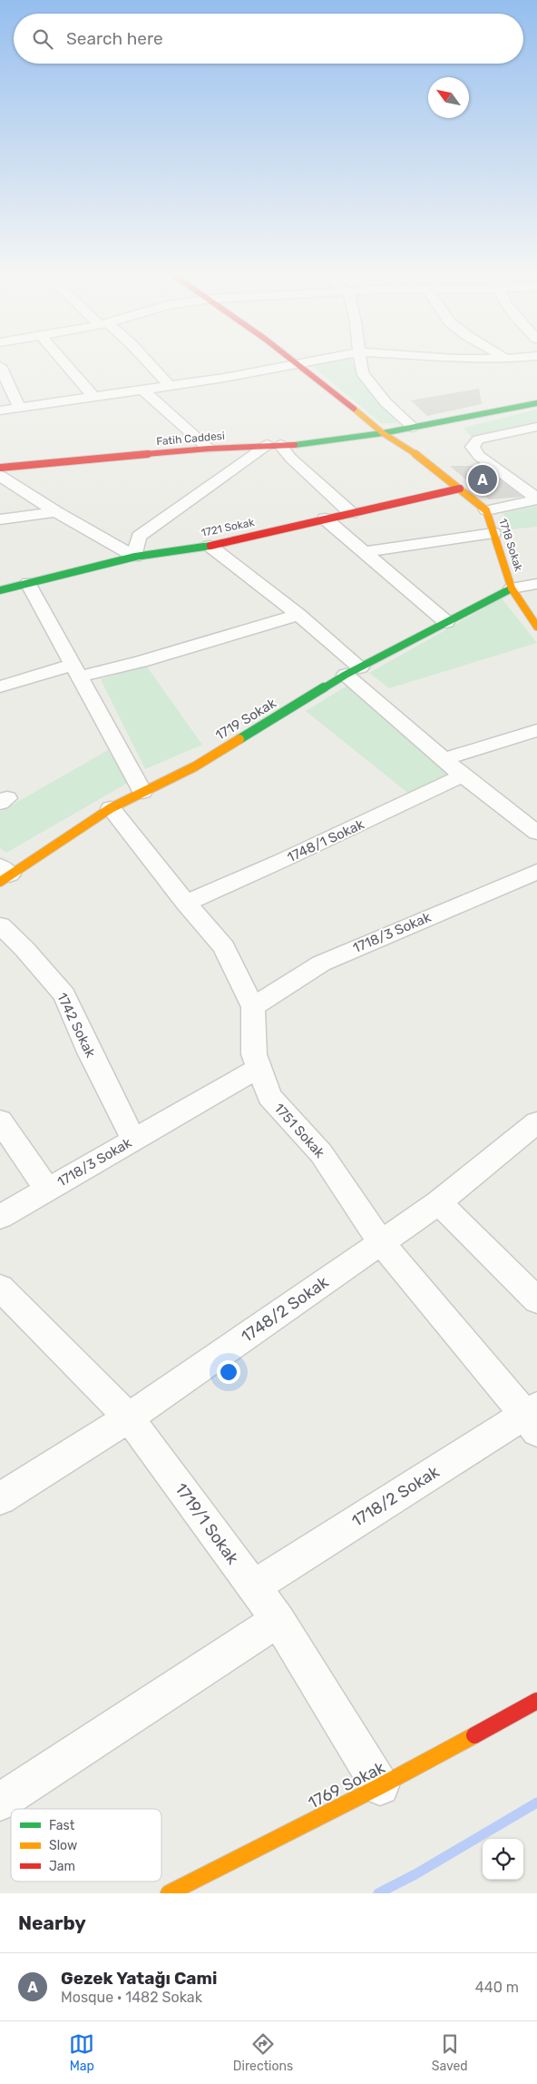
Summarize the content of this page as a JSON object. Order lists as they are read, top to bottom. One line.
{"streets":{"main road":["Fatih Caddesi","1721 Sokak","1718 Sokak","1719 Sokak","1769 Sokak"],"street":["1748/1 Sokak","1718/3 Sokak","1742 Sokak","1751 Sokak","1748/2 Sokak","1718/2 Sokak","1719/1 Sokak"]},"crossings":[["Fatih Caddesi","1718 Sokak"],["1721 Sokak","1718 Sokak"],["1718 Sokak","1719 Sokak"],["1719 Sokak","1751 Sokak"],["1748/1 Sokak","1751 Sokak"],["1718/3 Sokak","1742 Sokak"],["1718/3 Sokak","1751 Sokak"],["1751 Sokak","1748/2 Sokak"],["1751 Sokak","1718/2 Sokak"],["1748/2 Sokak","1719/1 Sokak"],["1718/2 Sokak","1719/1 Sokak"],["1719/1 Sokak","1769 Sokak"]],"legend":["Fast","Slow","Jam"],"north":"top left","page":{"search":"Search here","pins":"A","heading":"Nearby","list":[{"mark":"A","name":"Gezek Yatağı Cami","note":"Mosque · 1482 Sokak","value":"440 m"}],"nav":["Map","Directions","Saved"]}}
